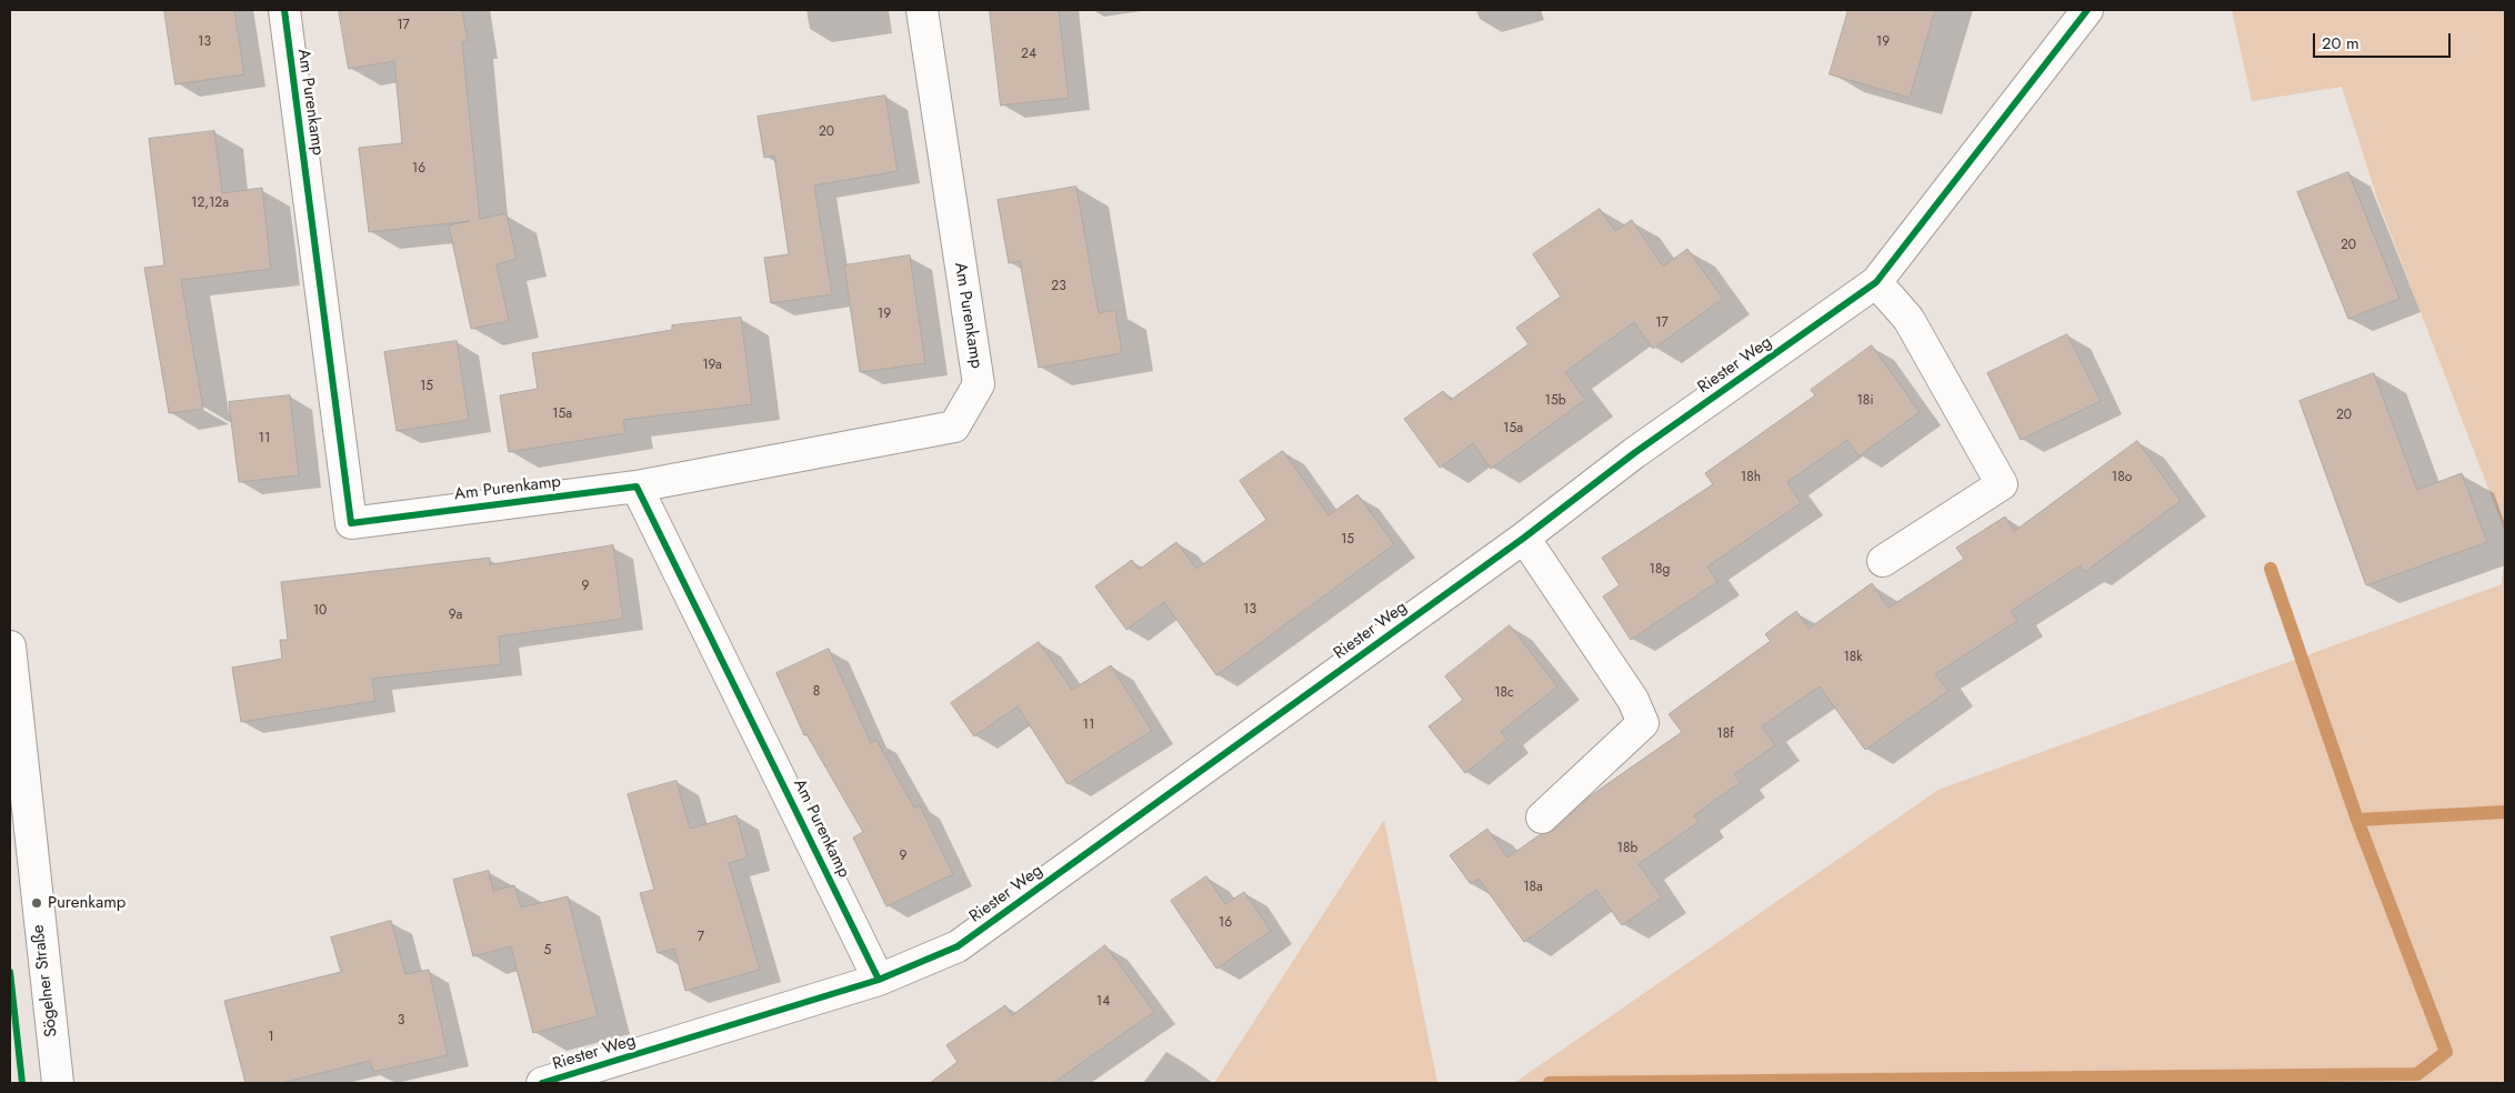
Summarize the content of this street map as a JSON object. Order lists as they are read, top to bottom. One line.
{"streets":{"street":["Am Purenkamp","Riester Weg","Sögelner Straße"]},"crossings":[["Am Purenkamp","Riester Weg"]],"places":["Purenkamp"],"house_numbers":["17","13","19","24","20","16","12,12a","20","23","19","17","19a","15","15b","18i","15a","20","15a","11","18h","18o","15","18g","9","13","10","9a","18k","8","18c","11","18f","18b","9","18a","16","7","5","14","3","1"],"scale_bar":"20 m"}
